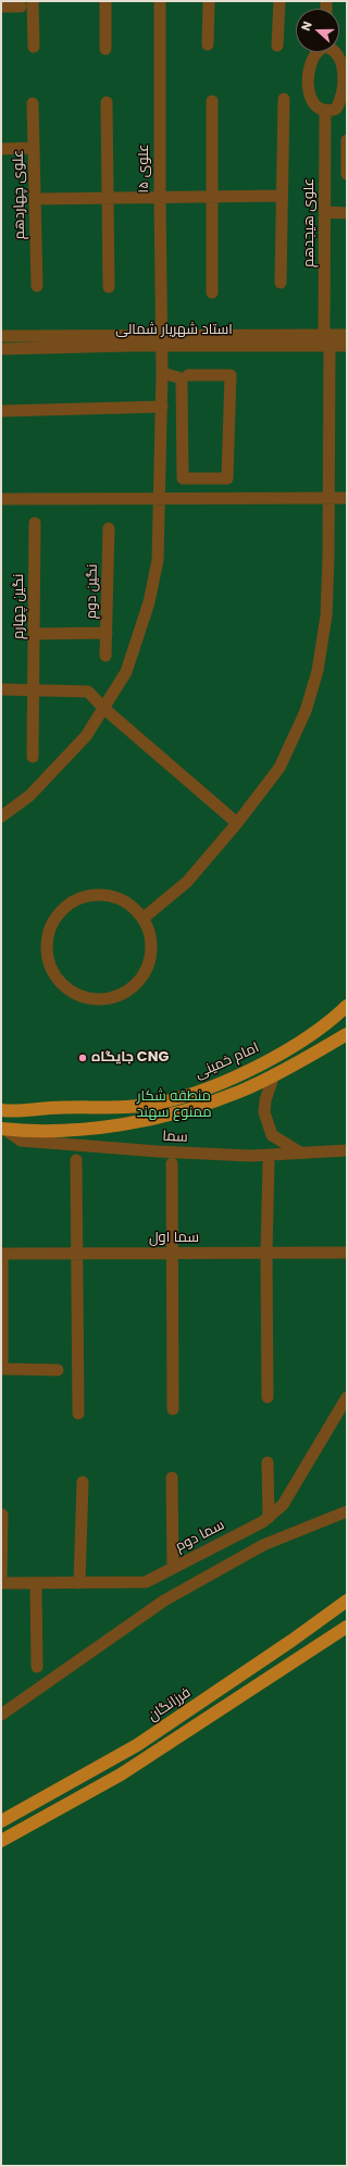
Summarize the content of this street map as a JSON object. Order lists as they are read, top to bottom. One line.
{"streets":{"main road":["امام خمینی","فرزانگان"],"street":["علوی ۱۵","علوی چهاردهم","علوی هیجدهم","استاد شهریار شمالی","نگین دوم","نگین چهارم","سما","سما اول","سما دوم"]},"crossings":[["علوی ۱۵","استاد شهریار شمالی"],["علوی هیجدهم","استاد شهریار شمالی"],["امام خمینی","سما"]],"parks":["منطقه شکار ممنوع سهند"],"places":["جایگاه CNG"],"north":"left"}
